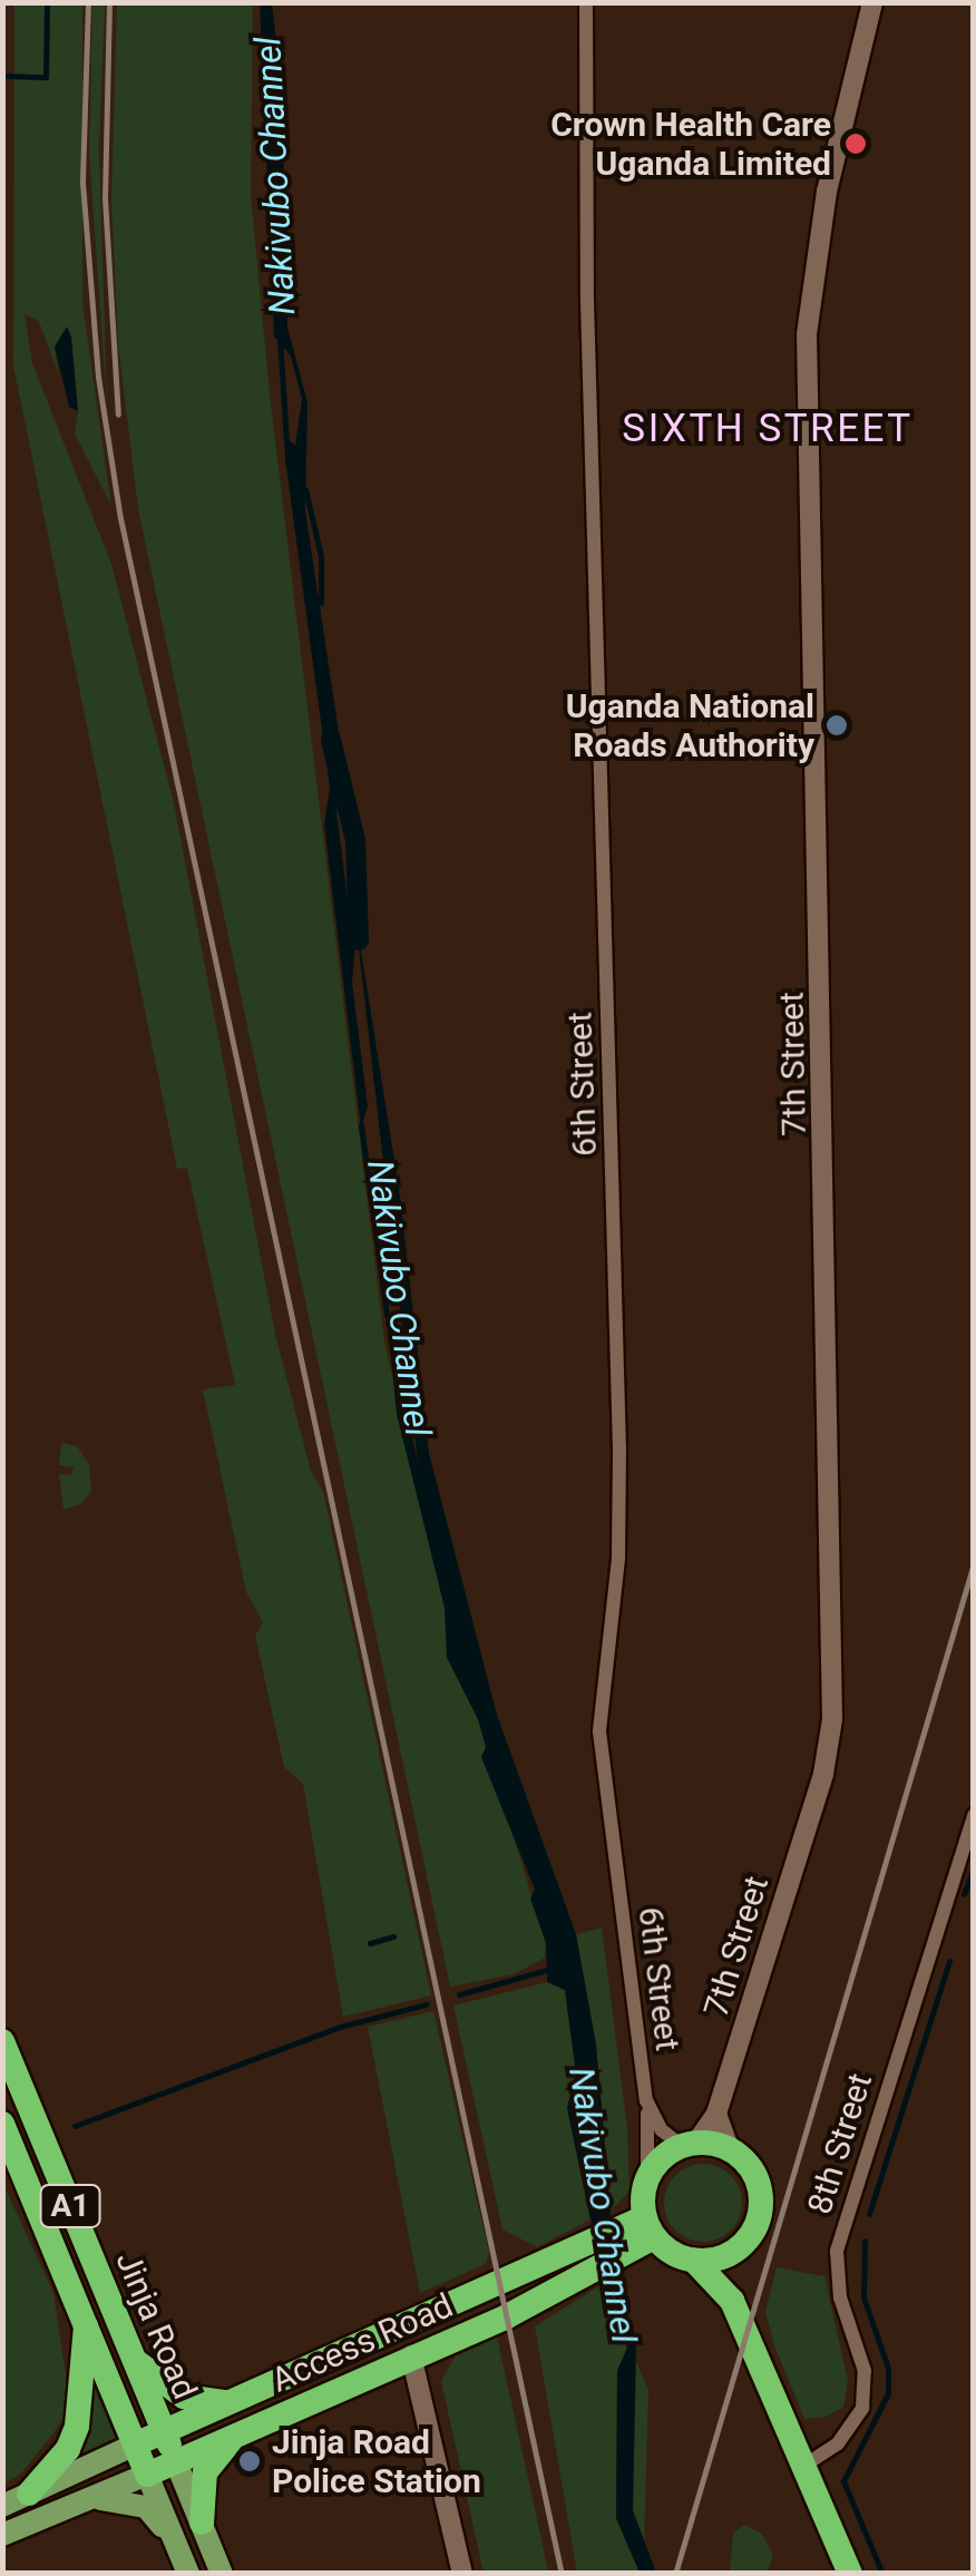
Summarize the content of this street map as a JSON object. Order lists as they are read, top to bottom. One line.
{"streets":{"highway":["A1","Jinja Road","Access Road"],"street":["7th Street","6th Street","8th Street"]},"crossings":[["7th Street","6th Street"],["7th Street","Access Road"],["6th Street","Access Road"],["Jinja Road","Access Road"]],"districts":["SIXTH STREET"],"water":["Nakivubo Channel"],"places":["Crown Health Care Uganda Limited","Uganda National Roads Authority","Jinja Road Police Station"]}
